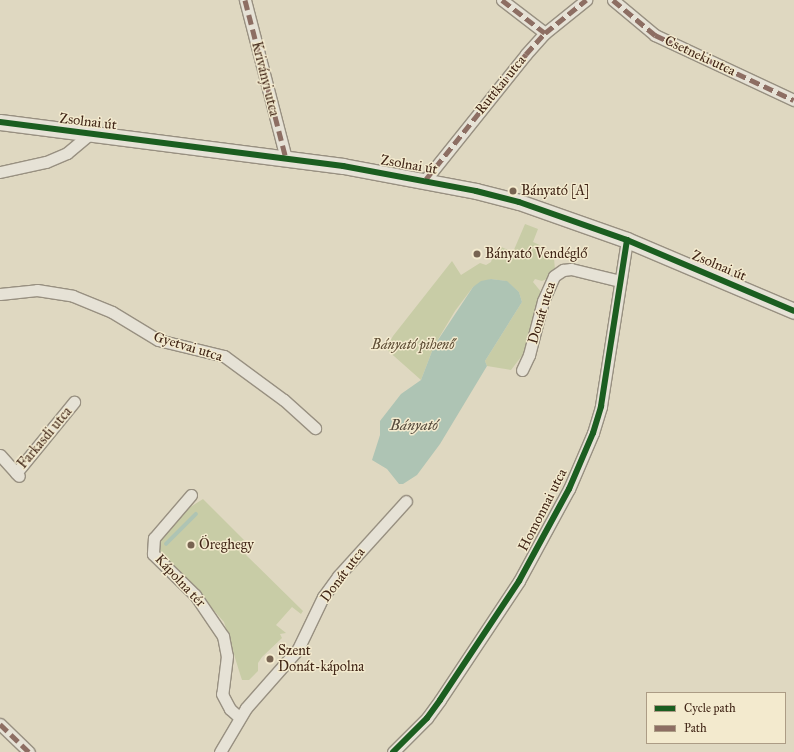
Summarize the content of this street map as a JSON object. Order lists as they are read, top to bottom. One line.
{"streets":{"street":["Csetneki utca","Kriványi utca","Ruttkai utca","Zsolnai út","Donát utca","Gyetvai utca","Farkasdi utca","Homonnai utca","Kápolna tér"]},"crossings":[["Kriványi utca","Zsolnai út"],["Ruttkai utca","Zsolnai út"],["Zsolnai út","Homonnai utca"],["Donát utca","Homonnai utca"],["Donát utca","Kápolna tér"]],"water":["Bányató"],"parks":["Bányató pihenő"],"places":["Bányató [A]","Bányató Vendéglő","Öreghegy","Szent Donát-kápolna"],"legend":["Cycle path","Path"]}
